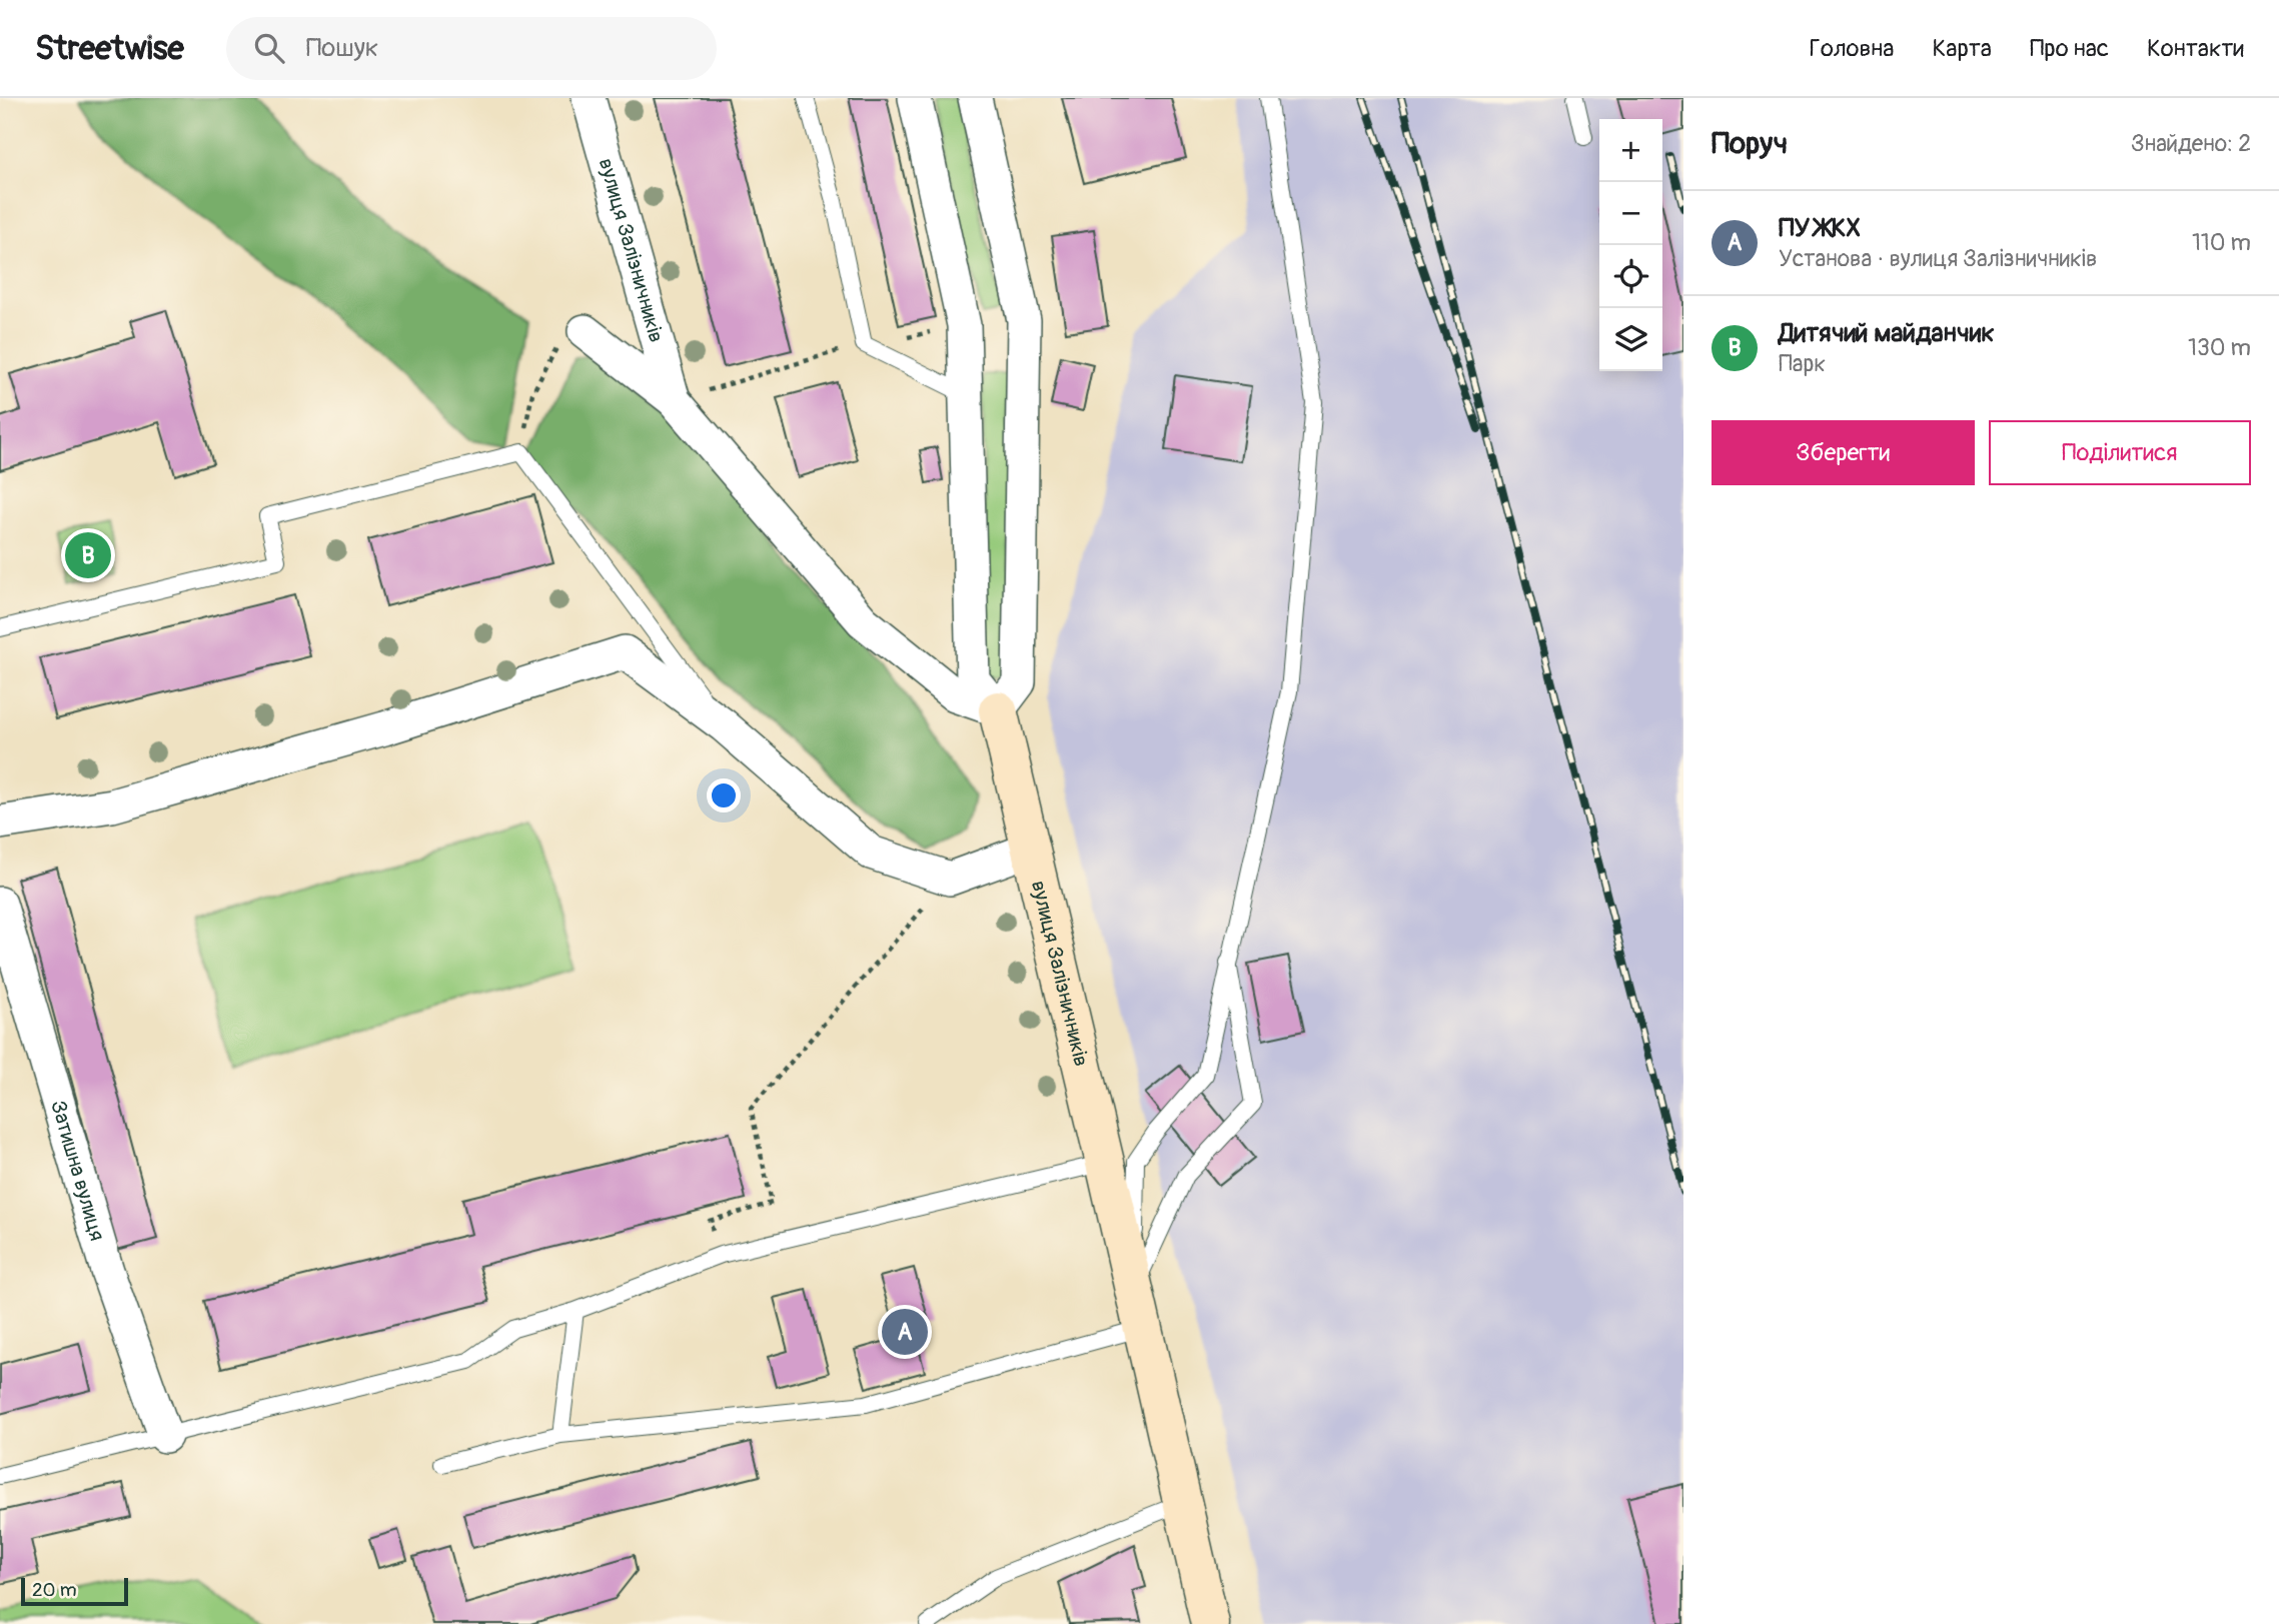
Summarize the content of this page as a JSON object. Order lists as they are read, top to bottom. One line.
{"streets":{"street":["вулиця Залізничників","Затишна вулиця"]},"scale_bar":"20 m","page":{"header":"Streetwise","search":"Пошук","nav":["Головна","Карта","Про нас","Контакти"],"heading":["Поруч","Знайдено: 2"],"map_buttons":["+","−"],"list":[{"mark":"A","name":"ПУ ЖКХ","note":"Установа · вулиця Залізничників","value":"110 m"},{"mark":"B","name":"Дитячий майданчик","note":"Парк","value":"130 m"}],"buttons":["Зберегти","Поділитися"],"pins":["B","A"],"scale":"20 m"}}
